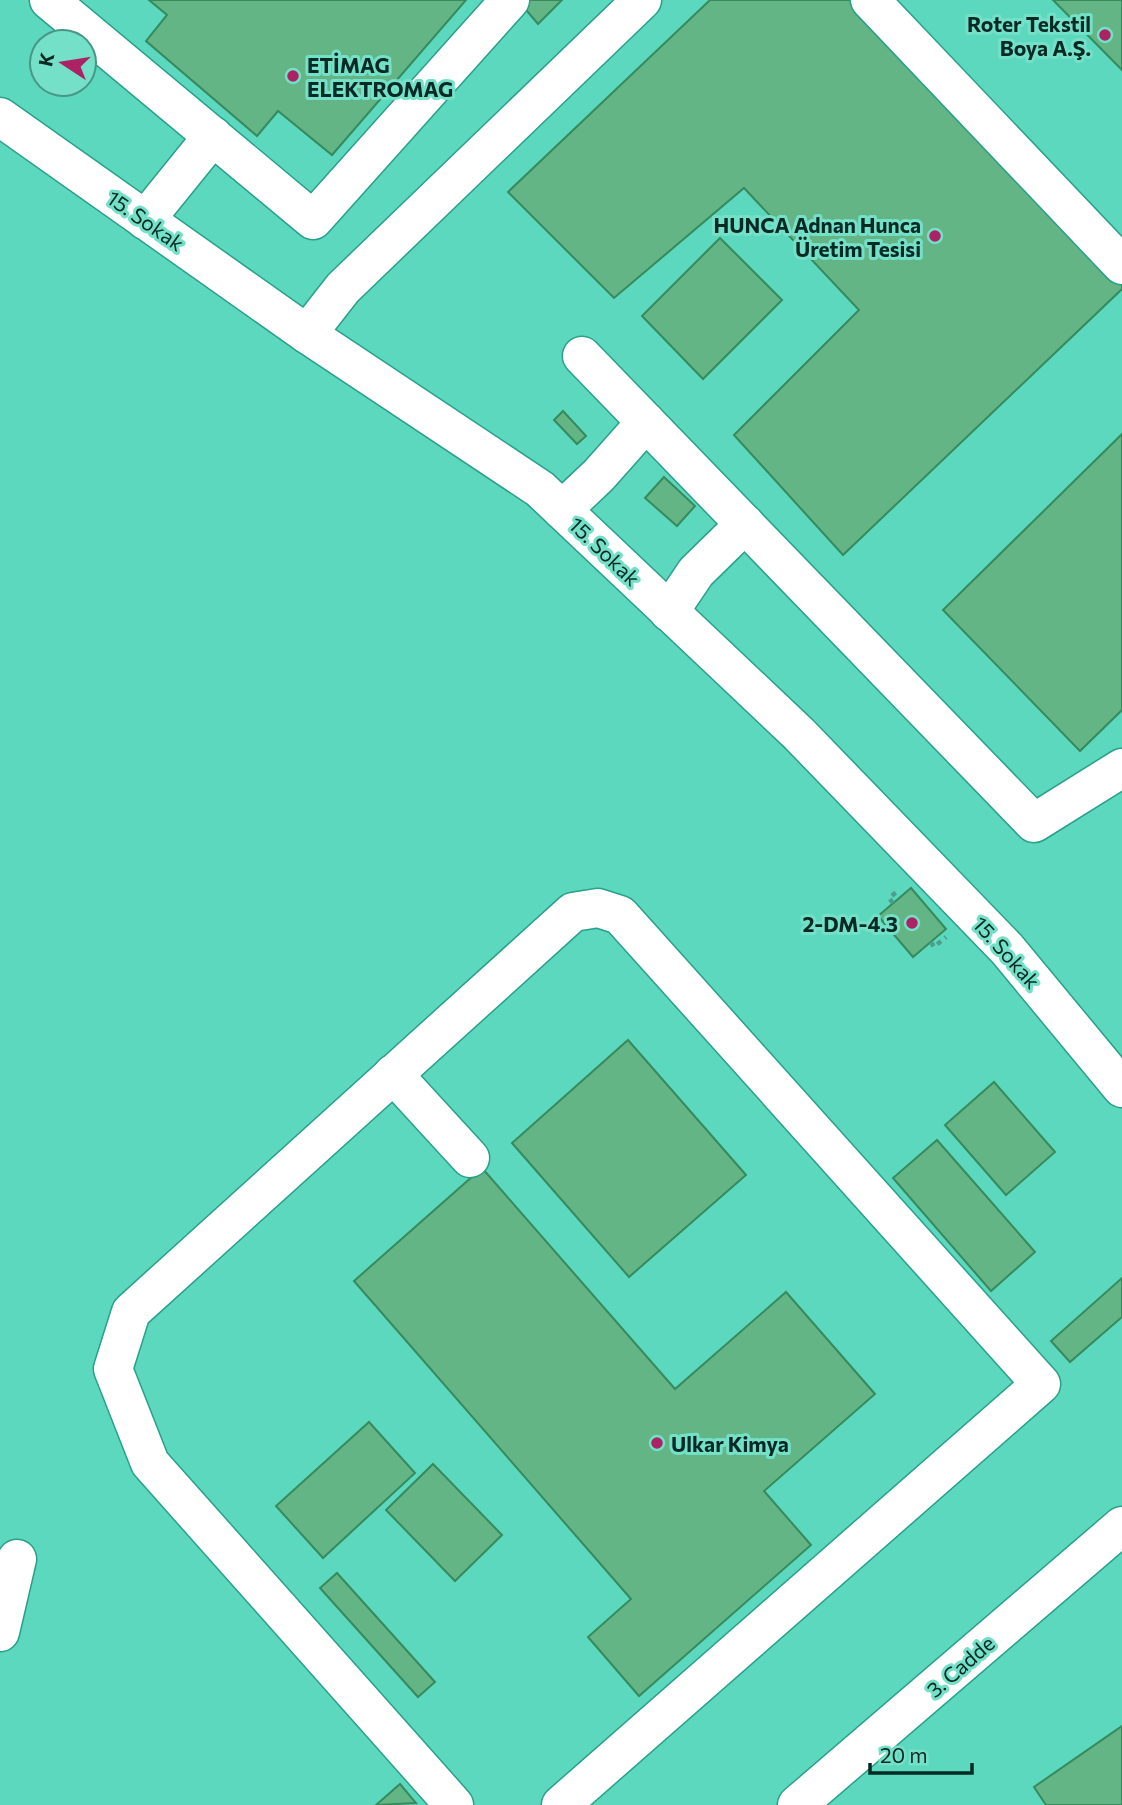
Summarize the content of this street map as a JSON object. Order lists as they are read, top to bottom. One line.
{"streets":{"street":["15. Sokak","3. Cadde"]},"places":["Roter Tekstil Boya A.Ş.","ETİMAG ELEKTROMAG","HUNCA Adnan Hunca Üretim Tesisi","2-DM-4.3","Ulkar Kimya"],"scale_bar":"20 m","north":"left"}
